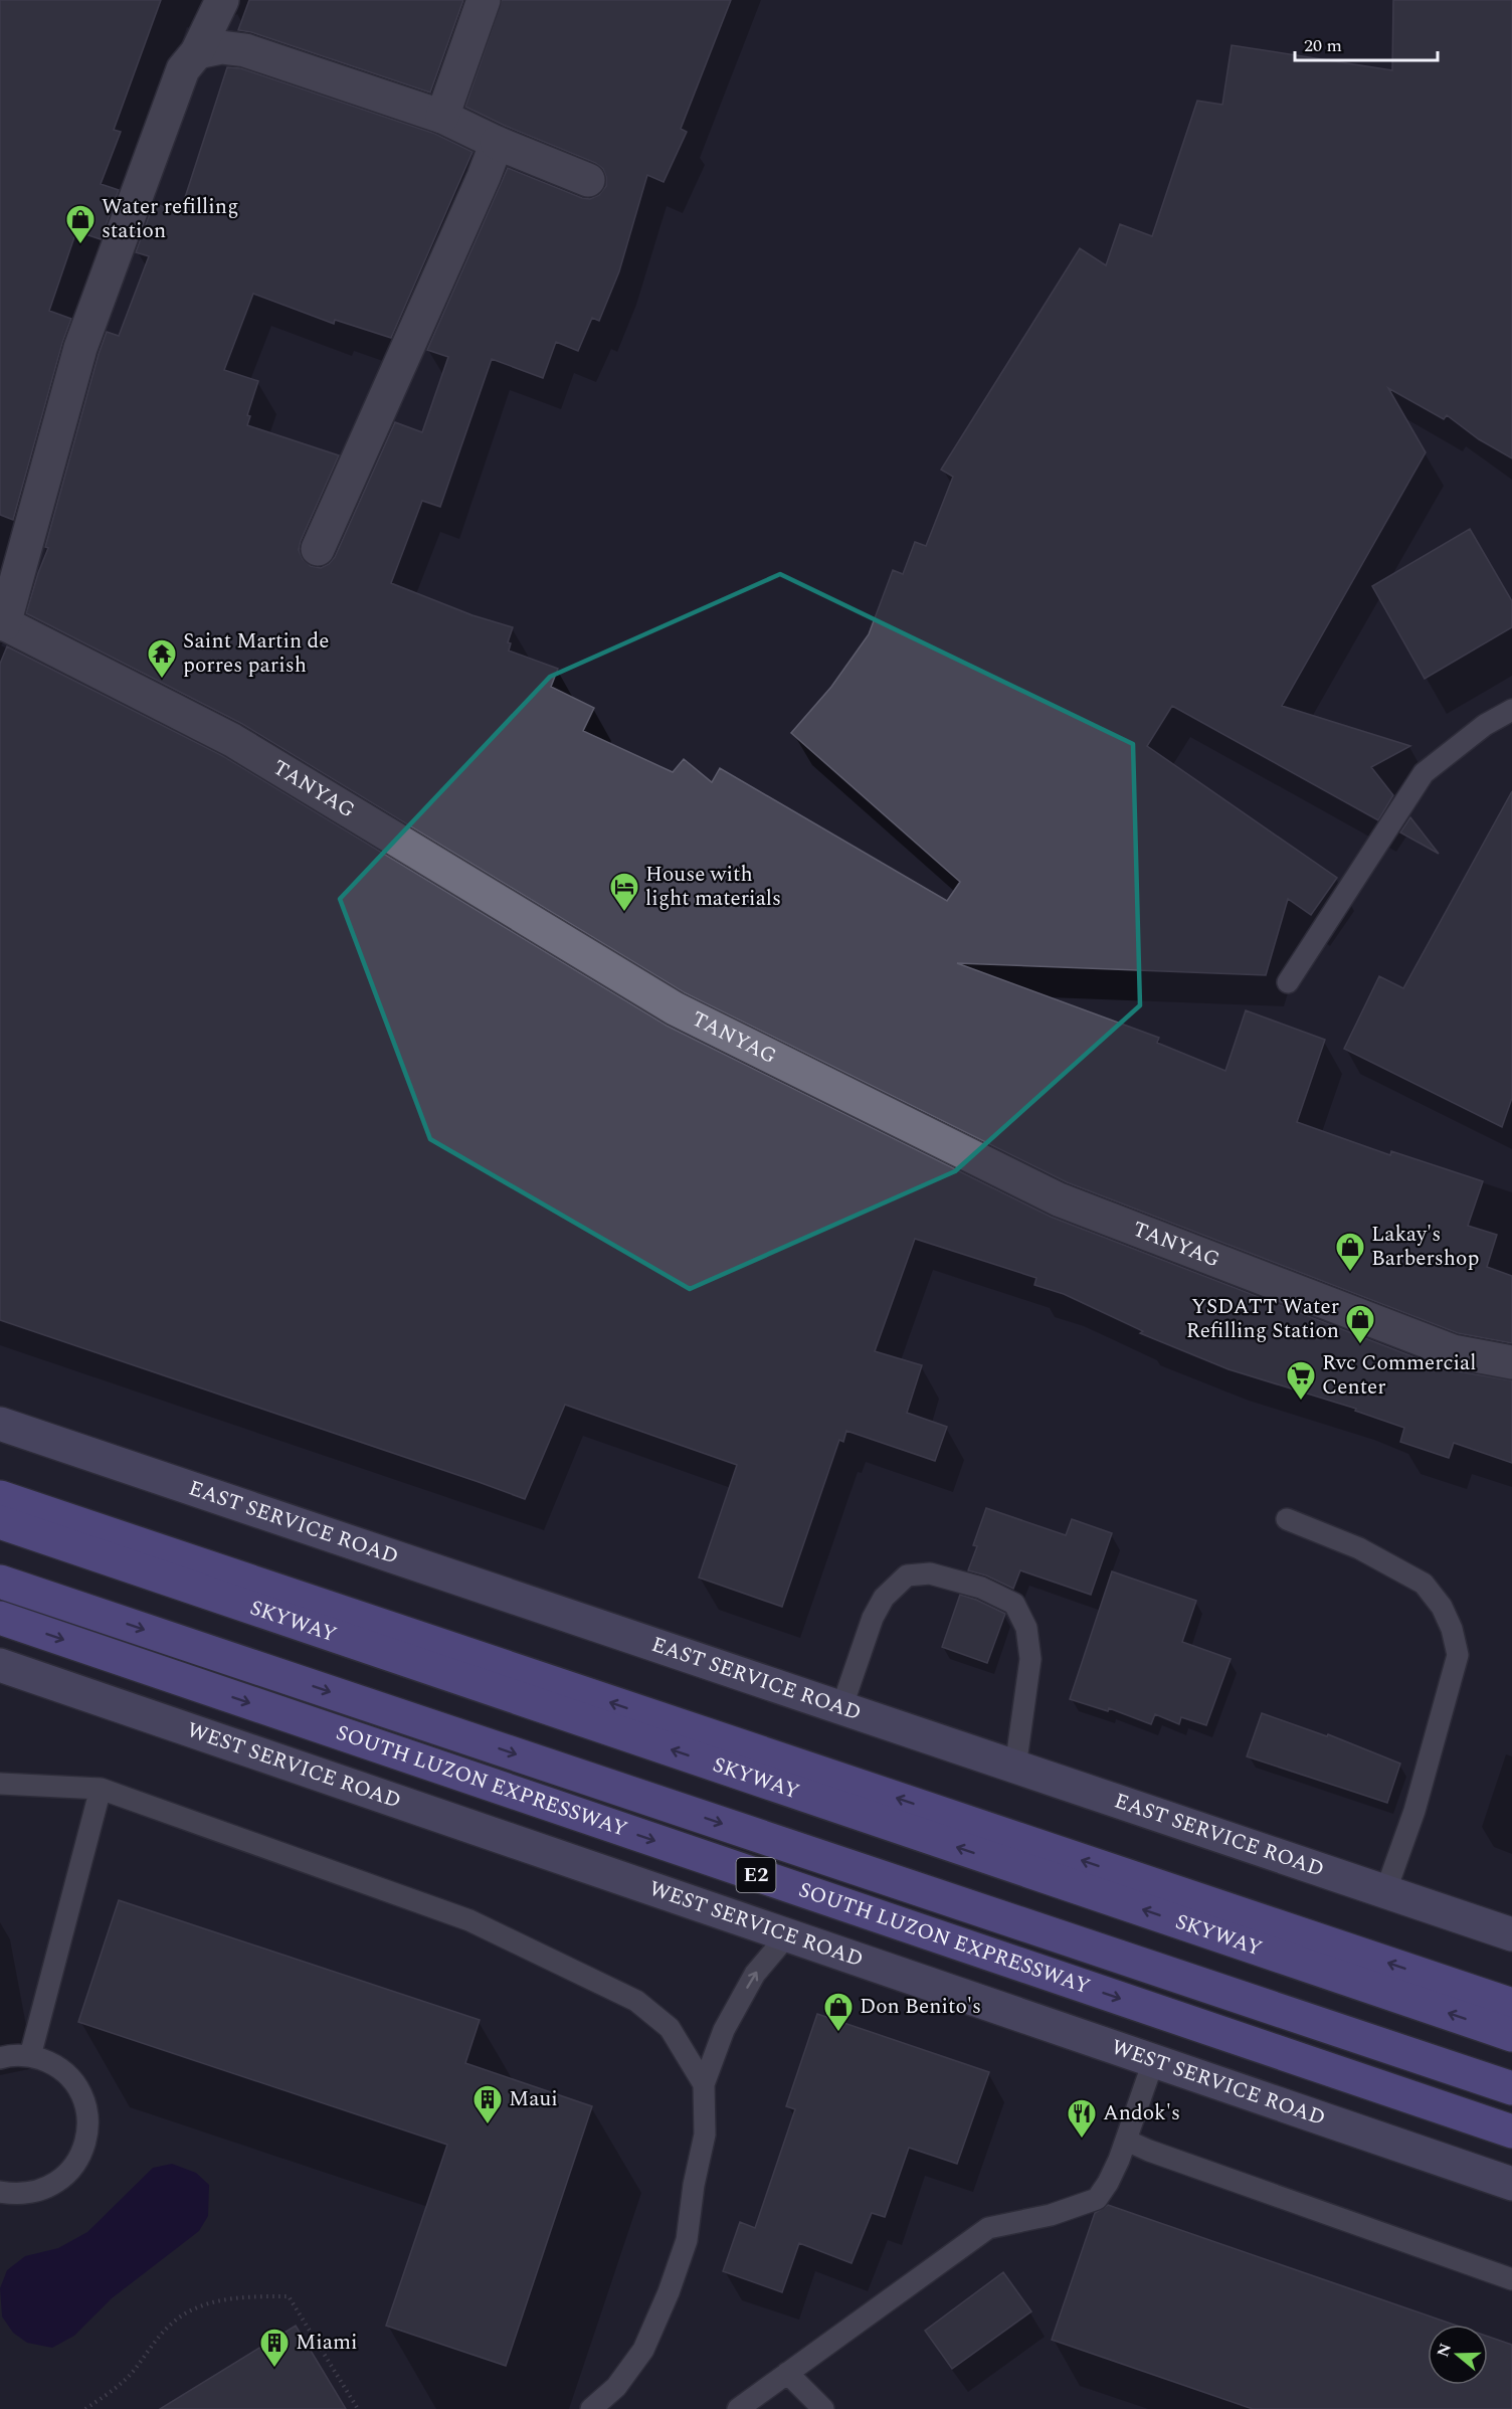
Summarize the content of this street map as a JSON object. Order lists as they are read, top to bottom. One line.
{"streets":{"highway":["SKYWAY","SOUTH LUZON EXPRESSWAY","E2"],"main road":["EAST SERVICE ROAD","WEST SERVICE ROAD"],"street":["TANYAG"]},"places":{"shop":["Water refilling station","Lakay's Barbershop","YSDATT Water Refilling Station","Don Benito's"],"temple":["Saint Martin de porres parish"],"hotel":["House with light materials"],"supermarket":["Rvc Commercial Center"],"building":["Maui","Miami"],"restaurant":["Andok's"]},"scale_bar":"20 m","north":"left"}
